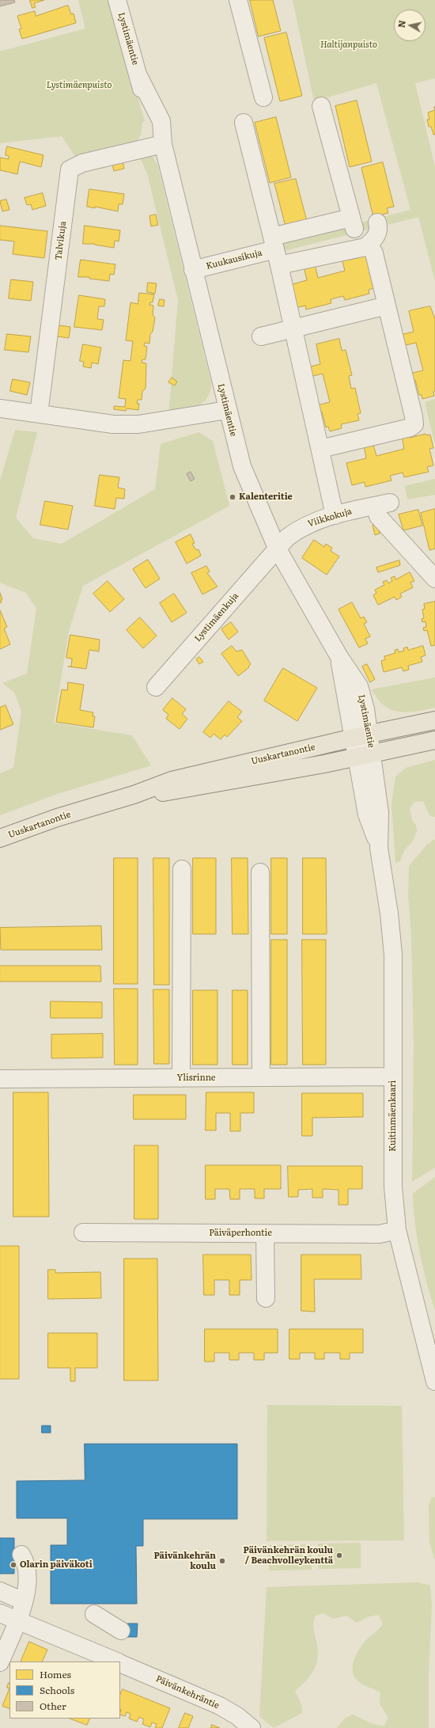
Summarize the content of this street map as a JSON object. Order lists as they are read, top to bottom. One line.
{"streets":{"main road":["Uuskartanontie"],"street":["Lystimäentie","Talvikuja","Kuukausikuja","Viikkokuja","Lystimäenkuja","Ylisrinne","Kuitinmäenkaari","Päiväperhontie","Päivänkehräntie"]},"crossings":[["Lystimäentie","Talvikuja"],["Lystimäentie","Kuukausikuja"],["Lystimäentie","Viikkokuja"],["Lystimäentie","Lystimäenkuja"],["Lystimäentie","Uuskartanontie"],["Lystimäentie","Kuitinmäenkaari"],["Viikkokuja","Lystimäenkuja"],["Uuskartanontie","Kuitinmäenkaari"],["Ylisrinne","Kuitinmäenkaari"],["Kuitinmäenkaari","Päiväperhontie"]],"parks":["Haltijanpuisto","Lystimäenpuisto"],"places":["Kalenteritie","Päivänkehrän koulu / Beachvolleykenttä","Päivänkehrän koulu","Olarin päiväkoti"],"legend":["Homes","Schools","Other"],"north":"left"}
